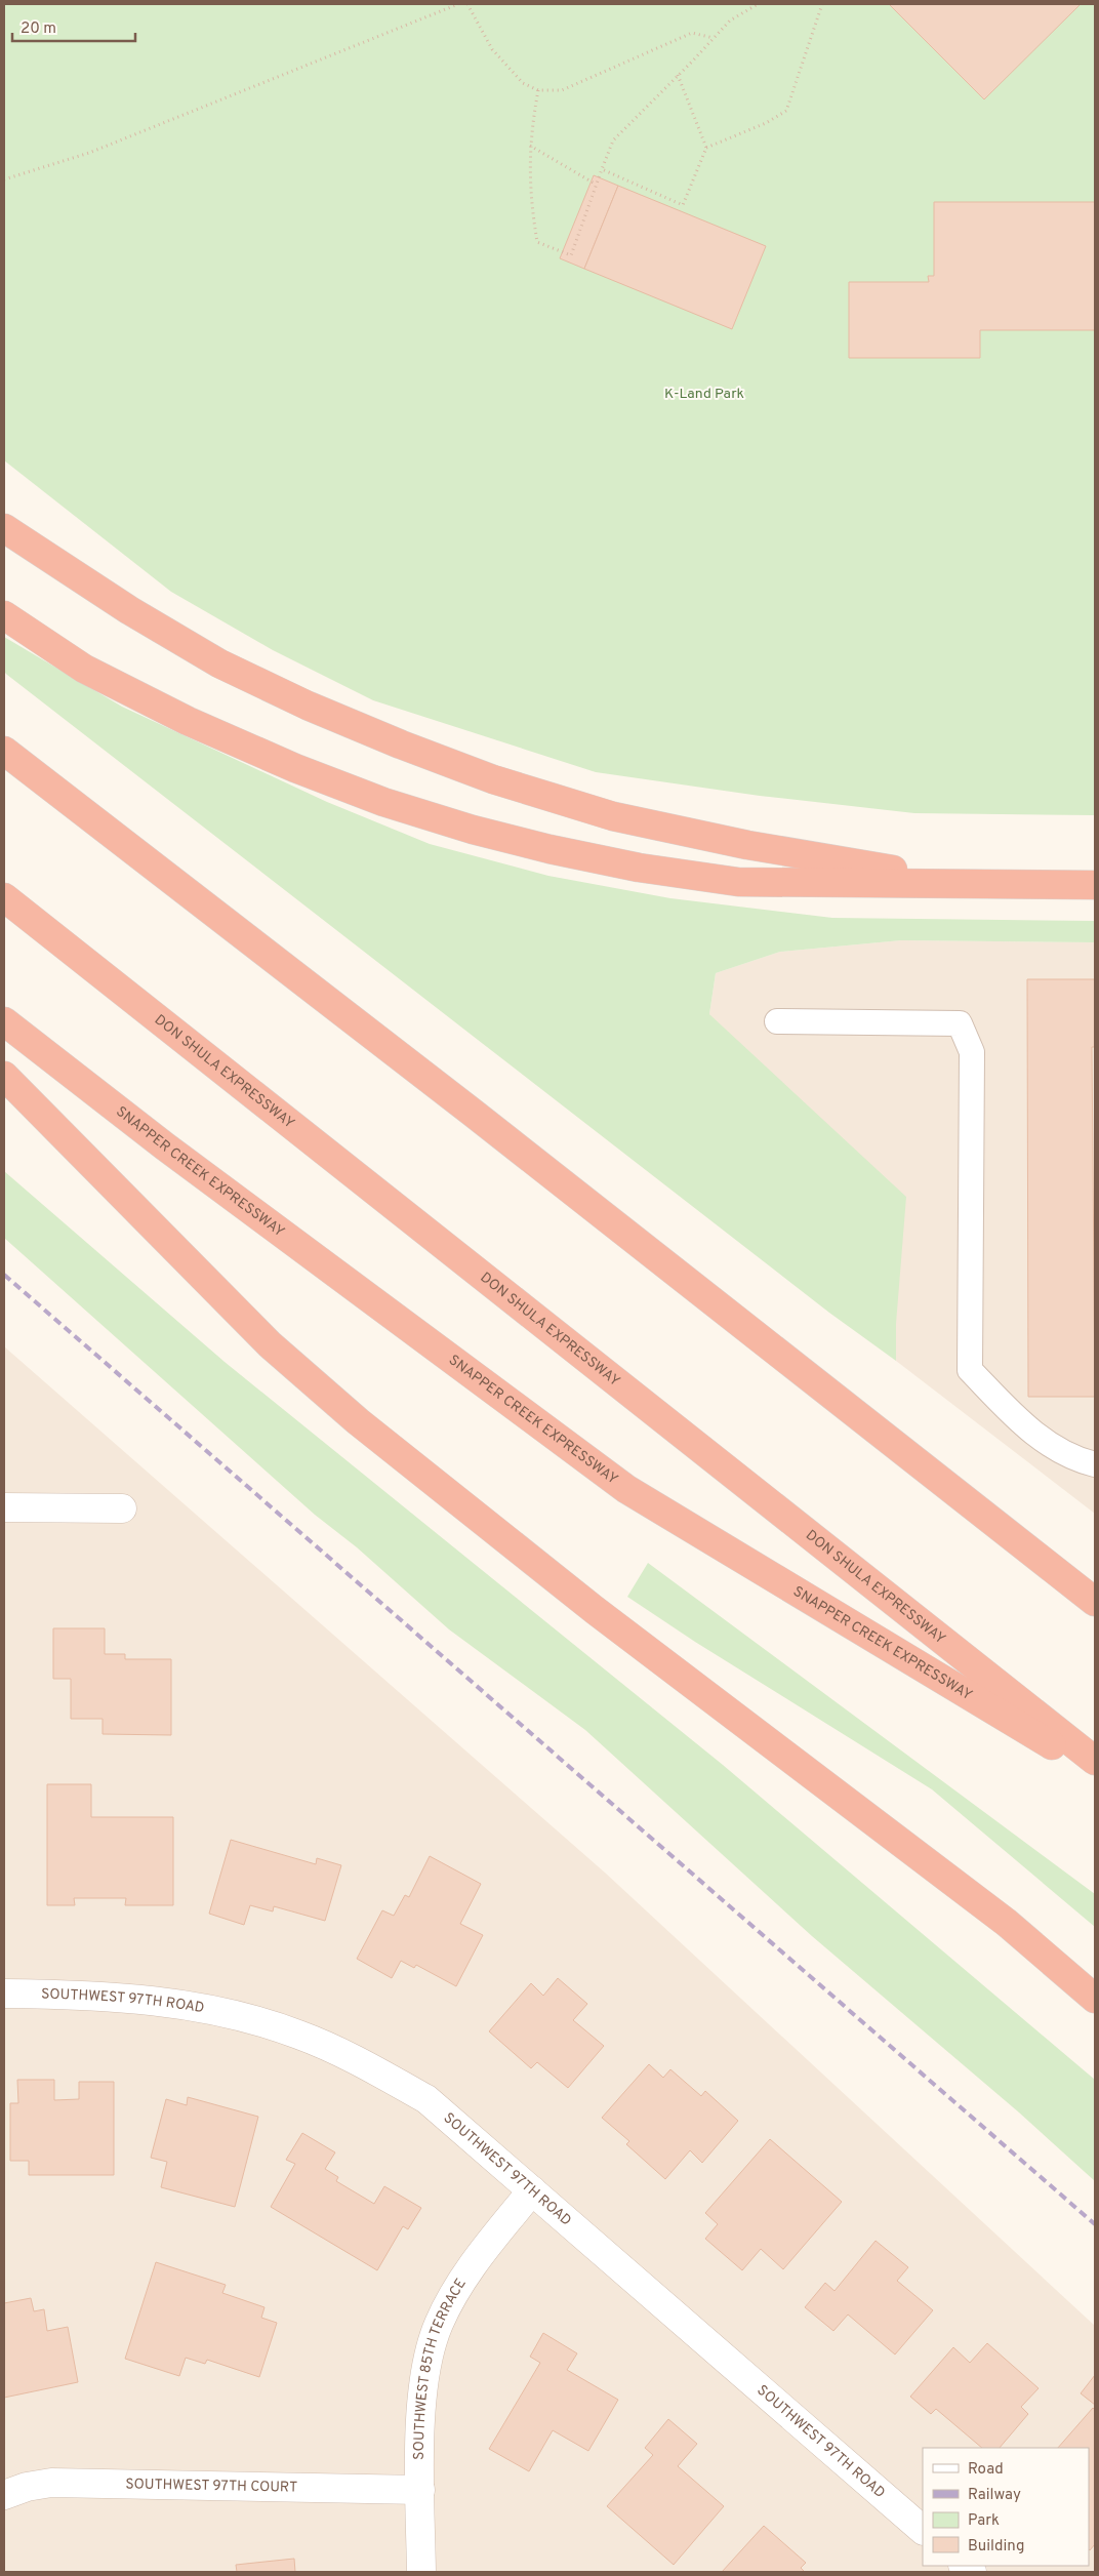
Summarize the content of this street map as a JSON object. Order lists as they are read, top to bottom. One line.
{"streets":{"highway":["DON SHULA EXPRESSWAY","SNAPPER CREEK EXPRESSWAY"],"street":["SOUTHWEST 97TH ROAD","SOUTHWEST 85TH TERRACE","SOUTHWEST 97TH COURT"]},"crossings":[["SOUTHWEST 97TH ROAD","SOUTHWEST 85TH TERRACE"],["SOUTHWEST 85TH TERRACE","SOUTHWEST 97TH COURT"]],"parks":["K-Land Park"],"legend":["Road","Railway","Park","Building"],"scale_bar":"20 m"}
